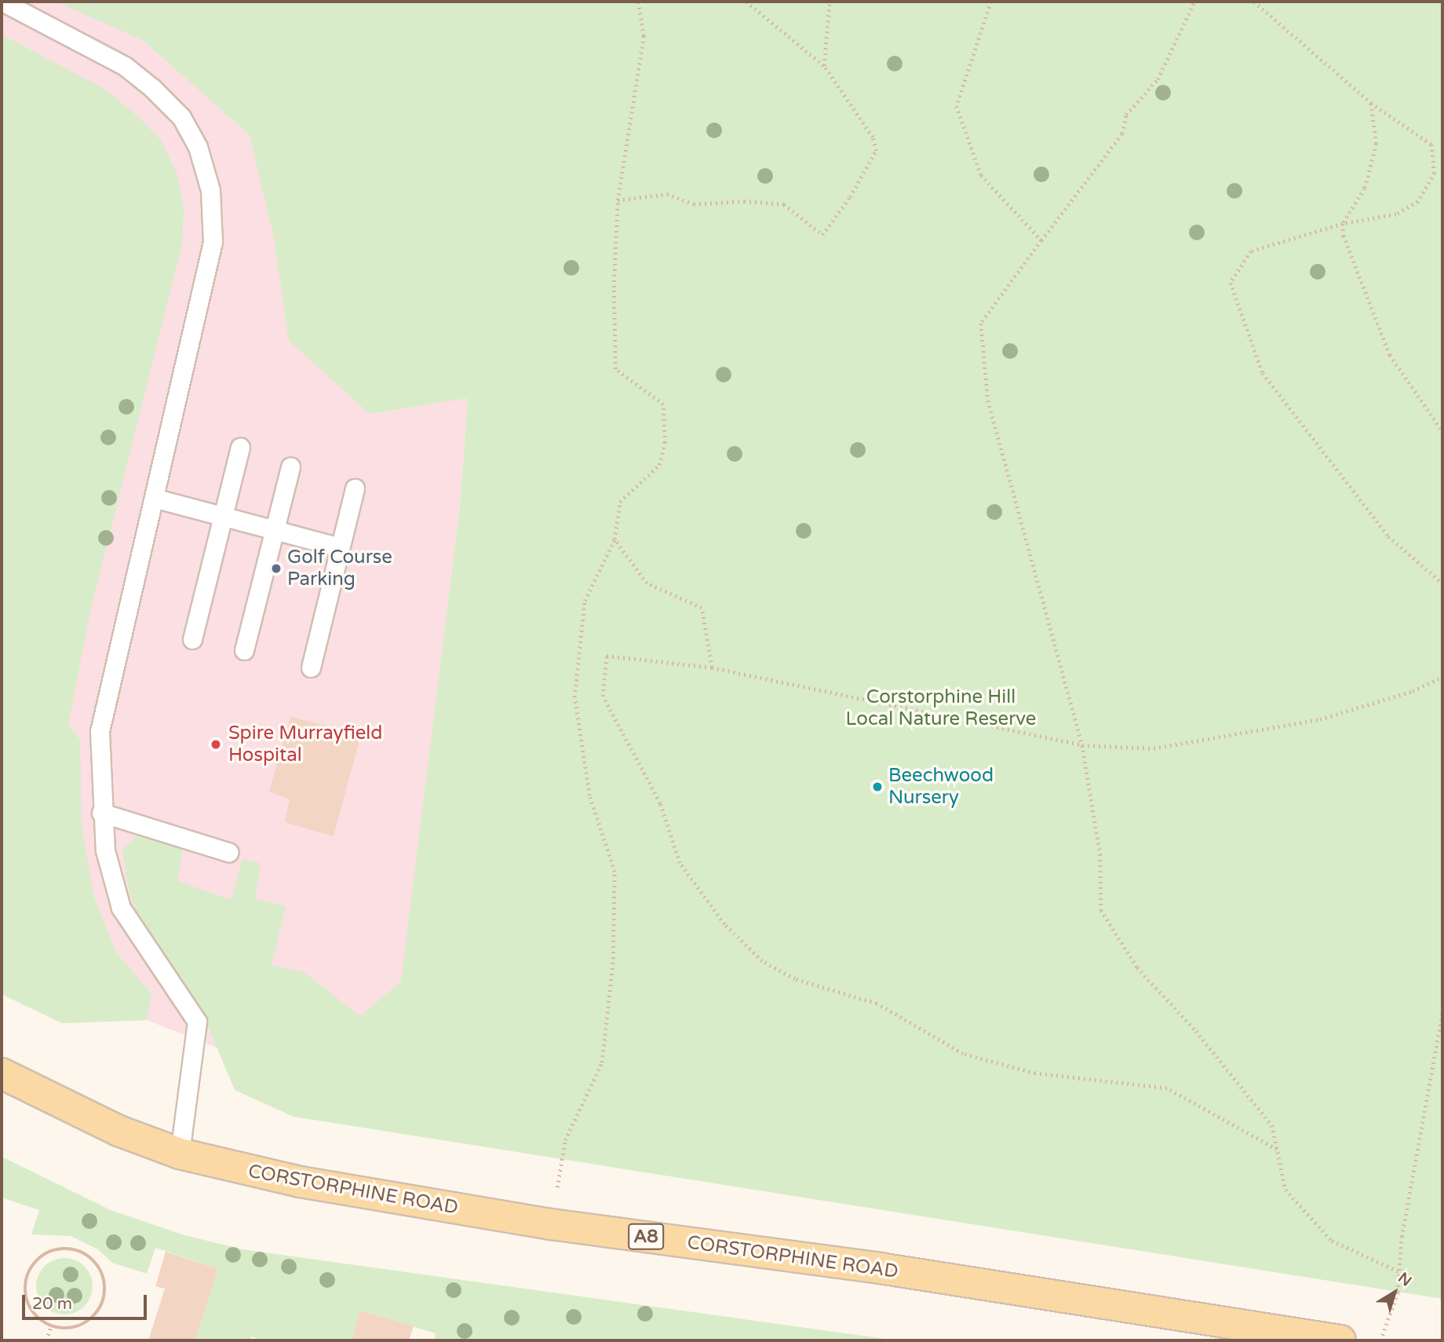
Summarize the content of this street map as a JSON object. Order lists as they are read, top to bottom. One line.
{"streets":{"main road":["CORSTORPHINE ROAD","A8"]},"parks":["Corstorphine Hill Local Nature Reserve"],"places":["Golf Course Parking","Spire Murrayfield Hospital","Beechwood Nursery"],"scale_bar":"20 m","north":"top right"}
